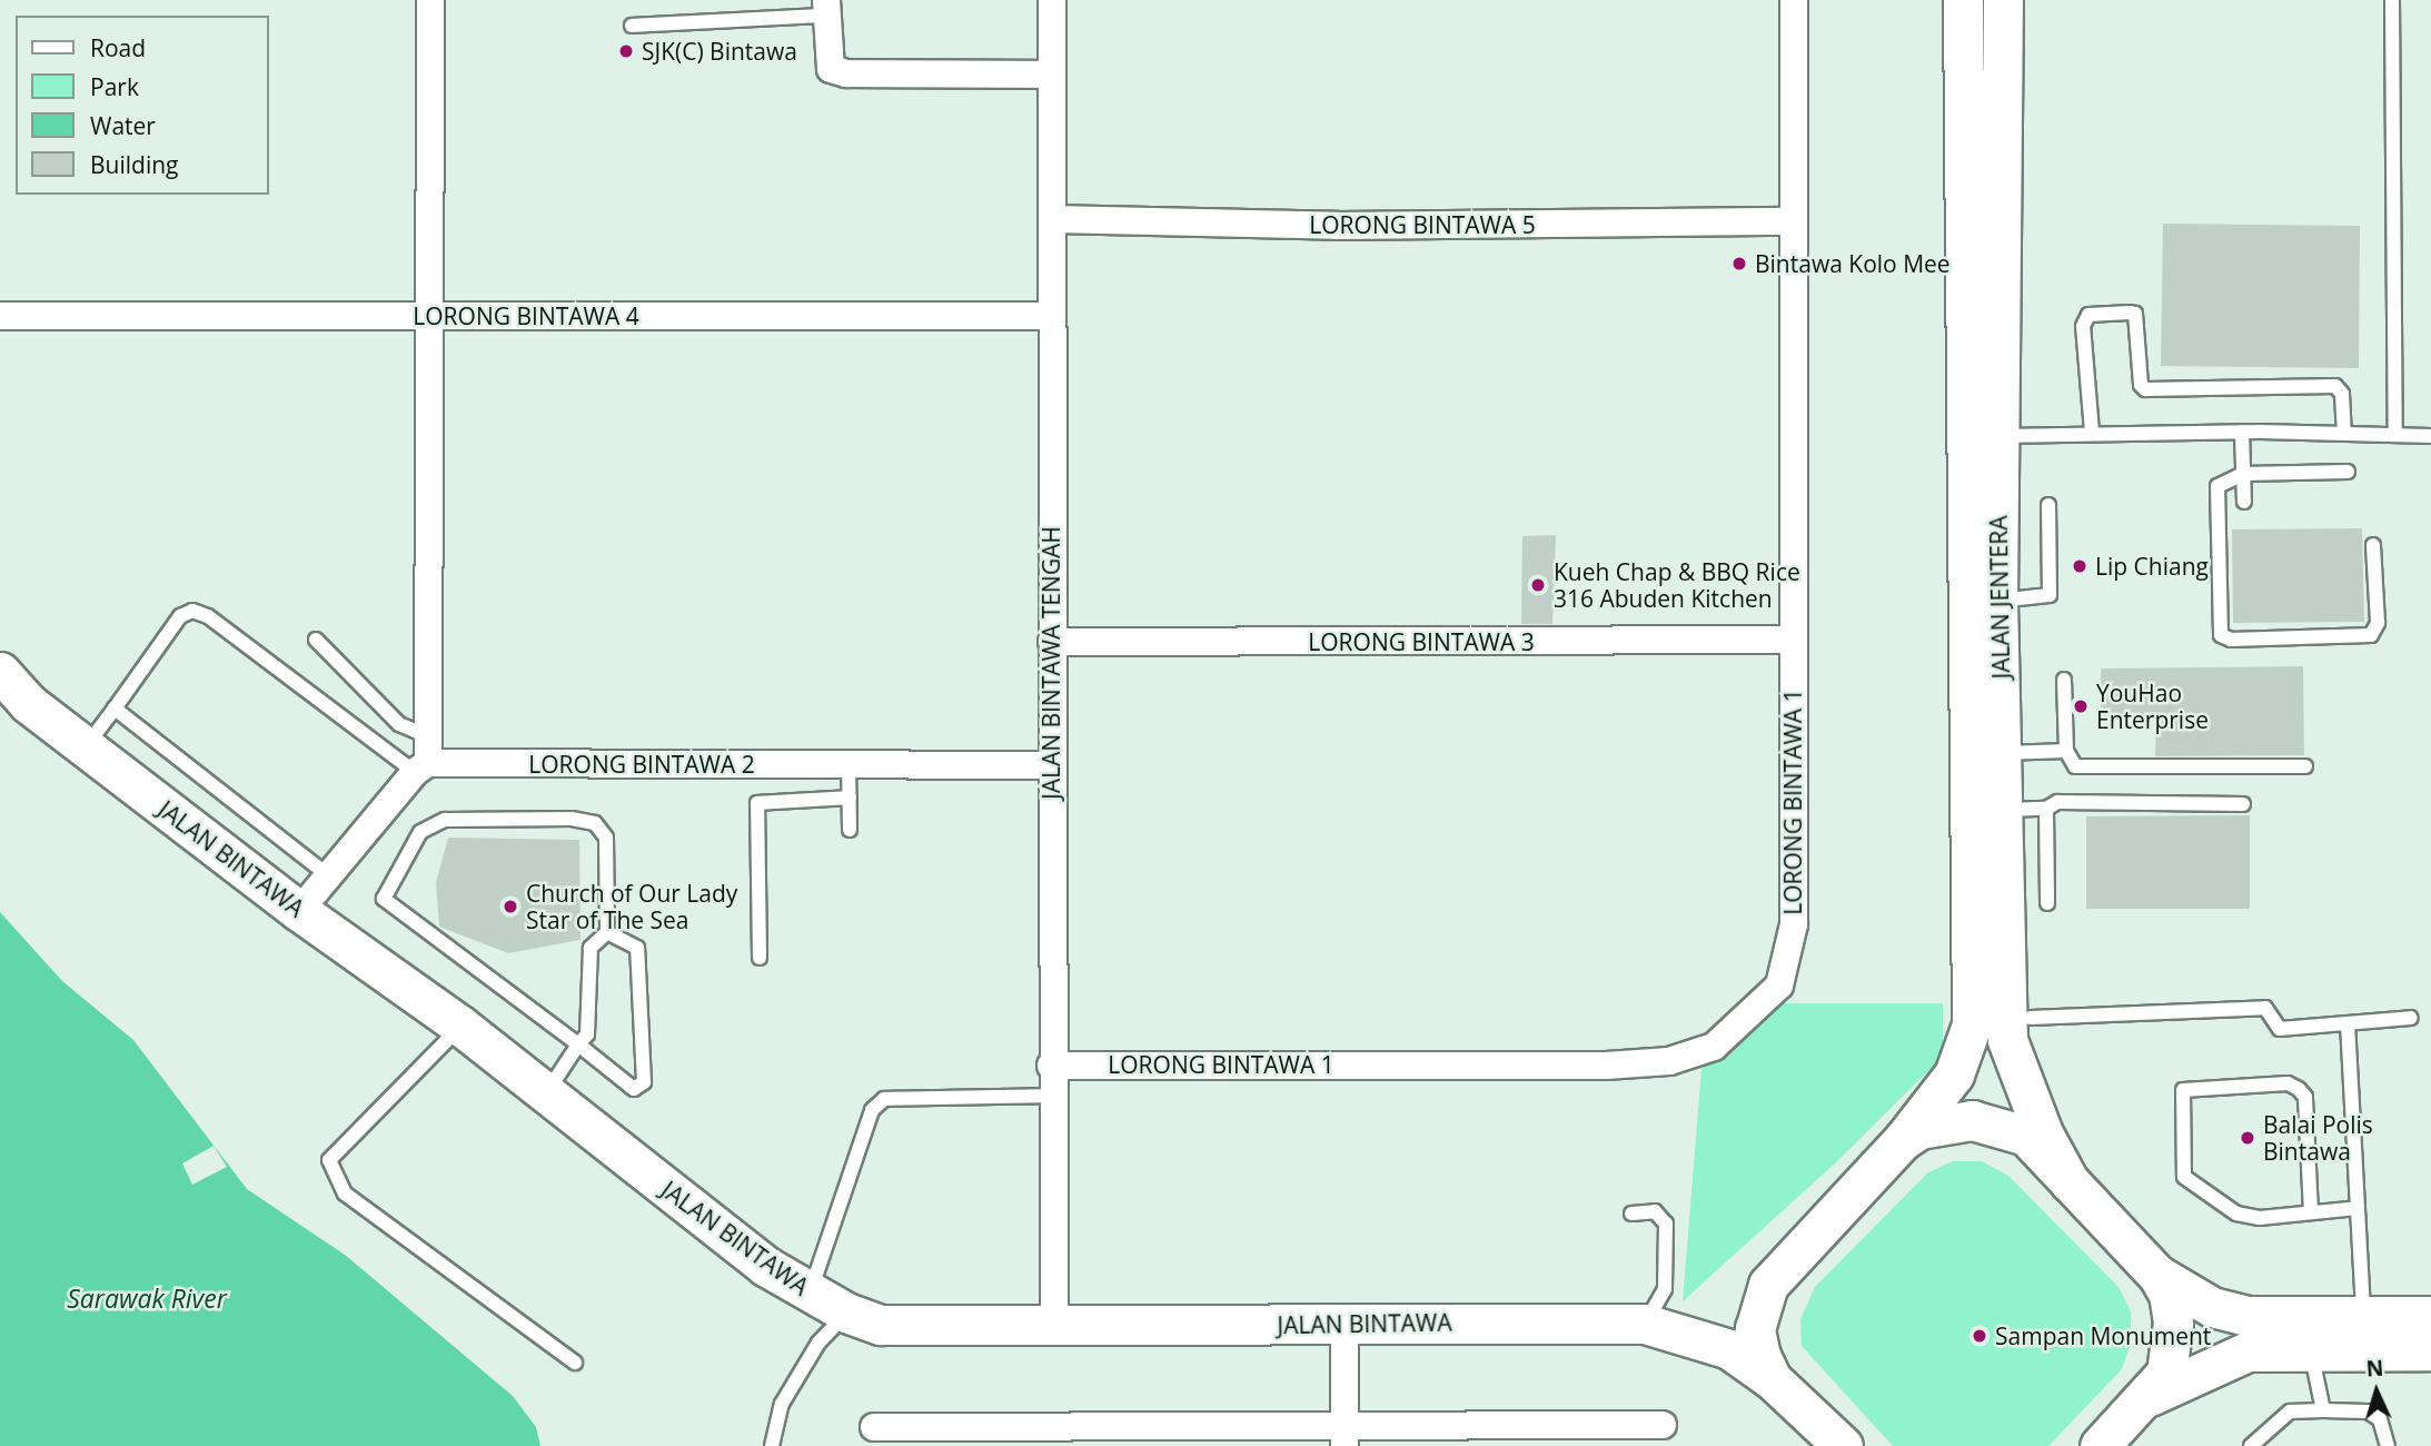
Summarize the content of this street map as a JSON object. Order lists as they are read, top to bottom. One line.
{"streets":{"street":["LORONG BINTAWA 5","LORONG BINTAWA 4","JALAN JENTERA","LORONG BINTAWA 3","JALAN BINTAWA TENGAH","LORONG BINTAWA 2","LORONG BINTAWA 1","JALAN BINTAWA"]},"crossings":[["LORONG BINTAWA 5","JALAN BINTAWA TENGAH"],["LORONG BINTAWA 5","LORONG BINTAWA 1"],["LORONG BINTAWA 4","JALAN BINTAWA TENGAH"],["JALAN JENTERA","JALAN BINTAWA"],["LORONG BINTAWA 3","JALAN BINTAWA TENGAH"],["LORONG BINTAWA 3","LORONG BINTAWA 1"],["JALAN BINTAWA TENGAH","LORONG BINTAWA 2"],["JALAN BINTAWA TENGAH","LORONG BINTAWA 1"],["JALAN BINTAWA TENGAH","JALAN BINTAWA"]],"water":["Sarawak River"],"places":["SJK(C) Bintawa","Bintawa Kolo Mee","Lip Chiang","Kueh Chap & BBQ Rice 316 Abuden Kitchen","YouHao Enterprise","Church of Our Lady Star of The Sea","Balai Polis Bintawa","Sampan Monument"],"legend":["Road","Park","Water","Building"],"north":"top"}
